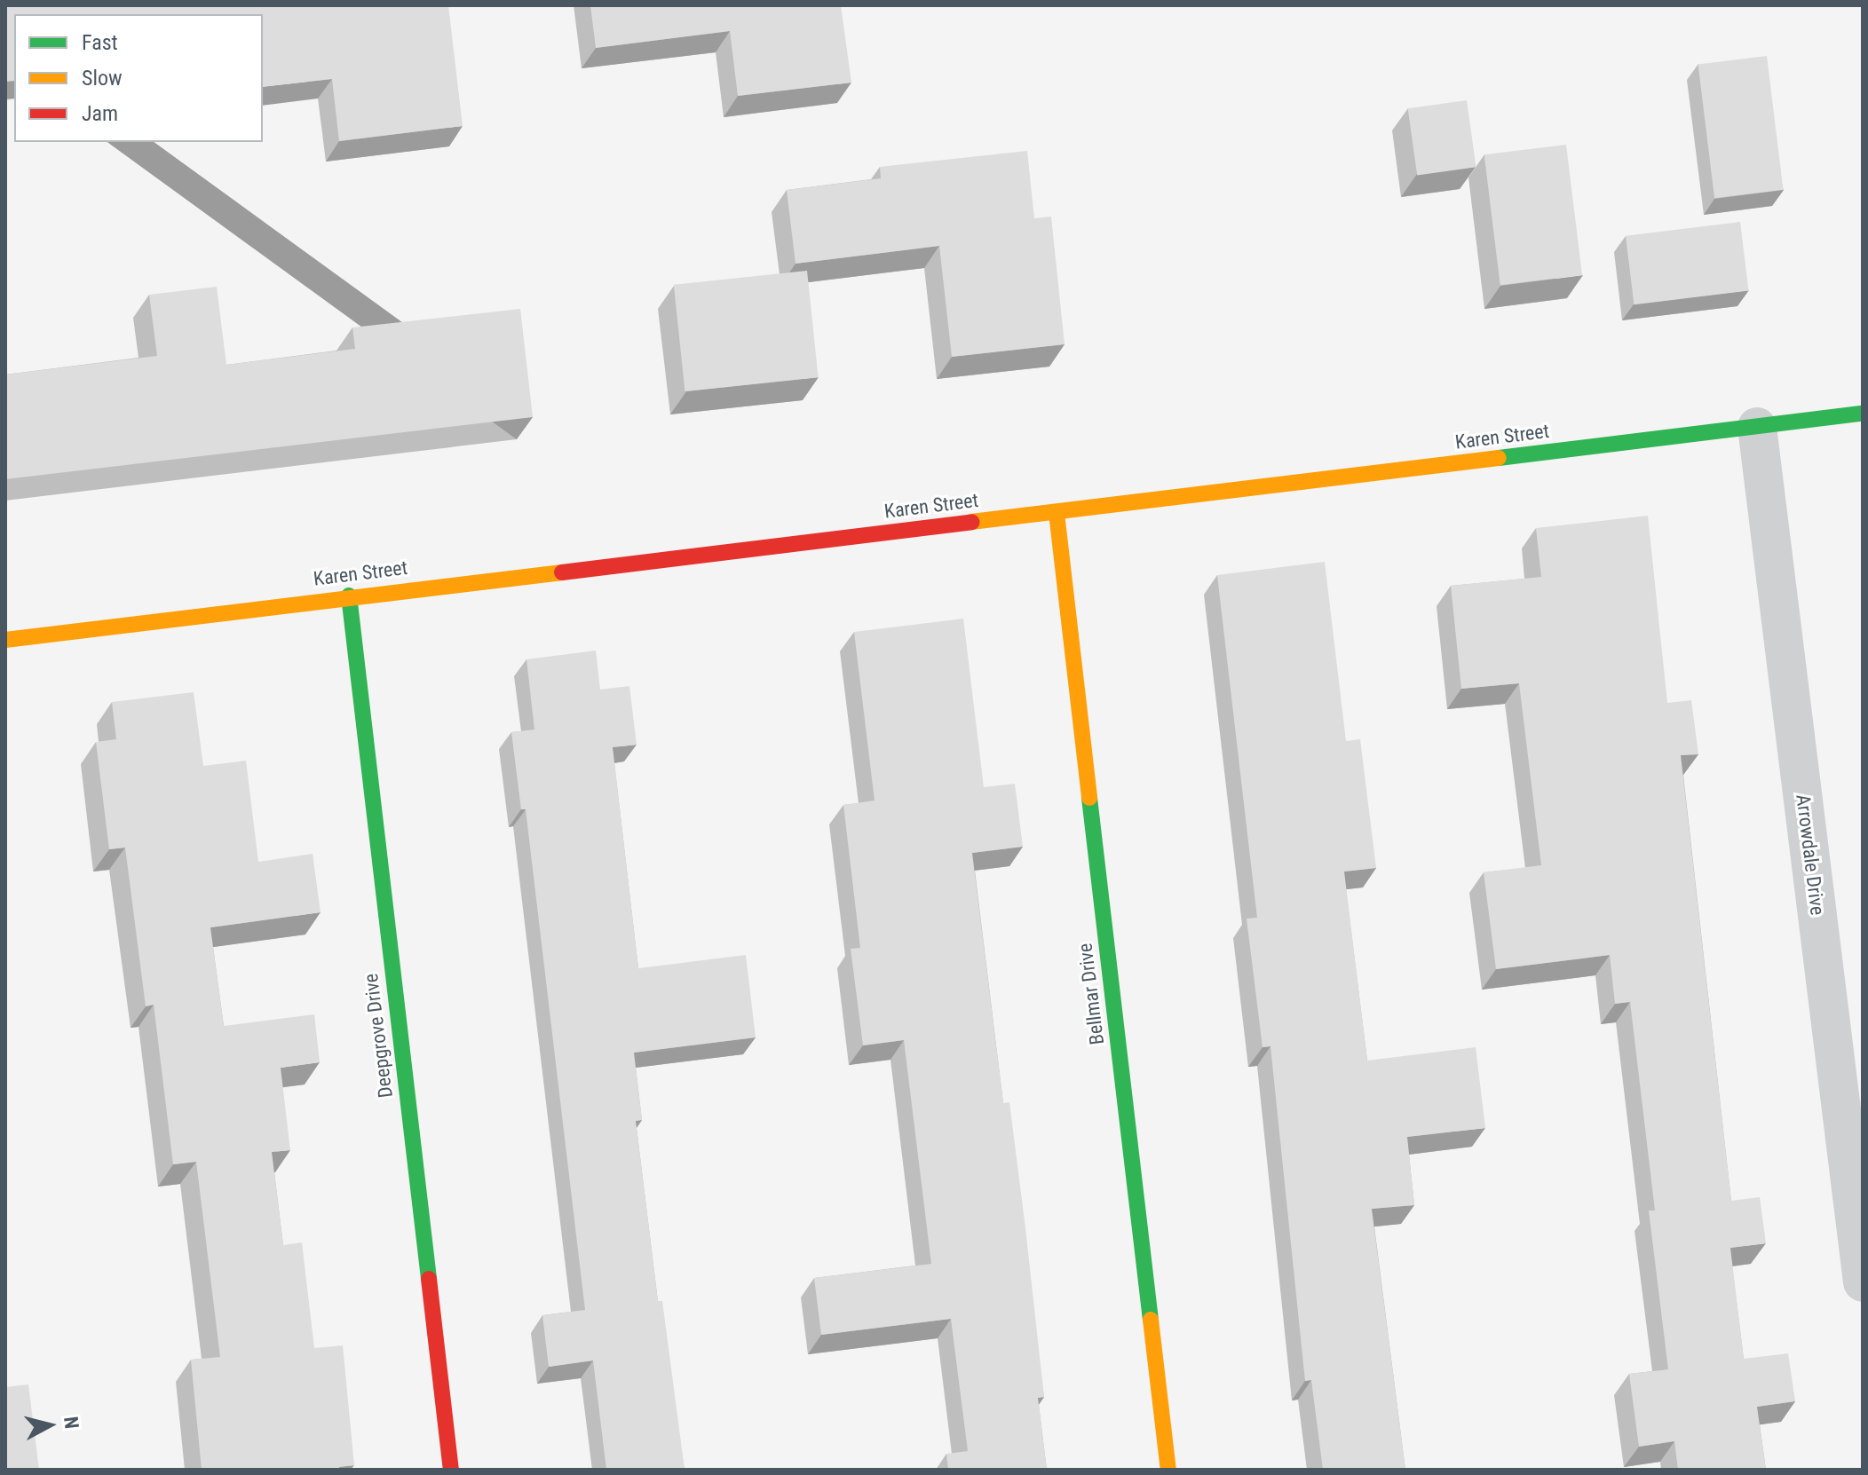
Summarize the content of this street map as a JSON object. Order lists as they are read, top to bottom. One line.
{"streets":{"street":["Karen Street","Arrowdale Drive","Bellmar Drive","Deepgrove Drive"]},"crossings":[["Karen Street","Arrowdale Drive"],["Karen Street","Bellmar Drive"],["Karen Street","Deepgrove Drive"]],"legend":["Fast","Slow","Jam"],"north":"right"}
